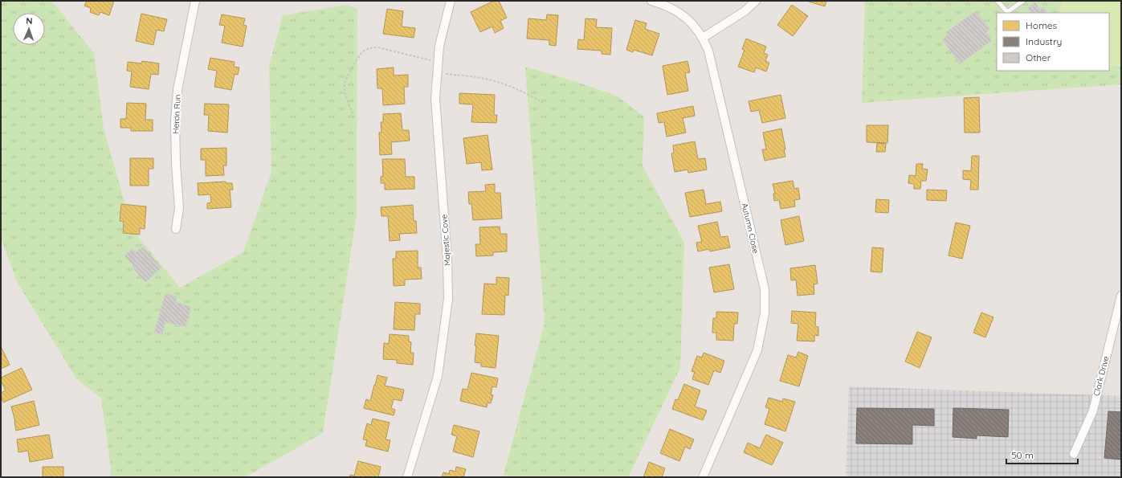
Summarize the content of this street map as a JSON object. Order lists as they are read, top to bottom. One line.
{"streets":{"street":["Heron Run","Autumn Close","Majestic Cove","Clark Drive"]},"legend":["Homes","Industry","Other"],"scale_bar":"50 m","north":"top"}
